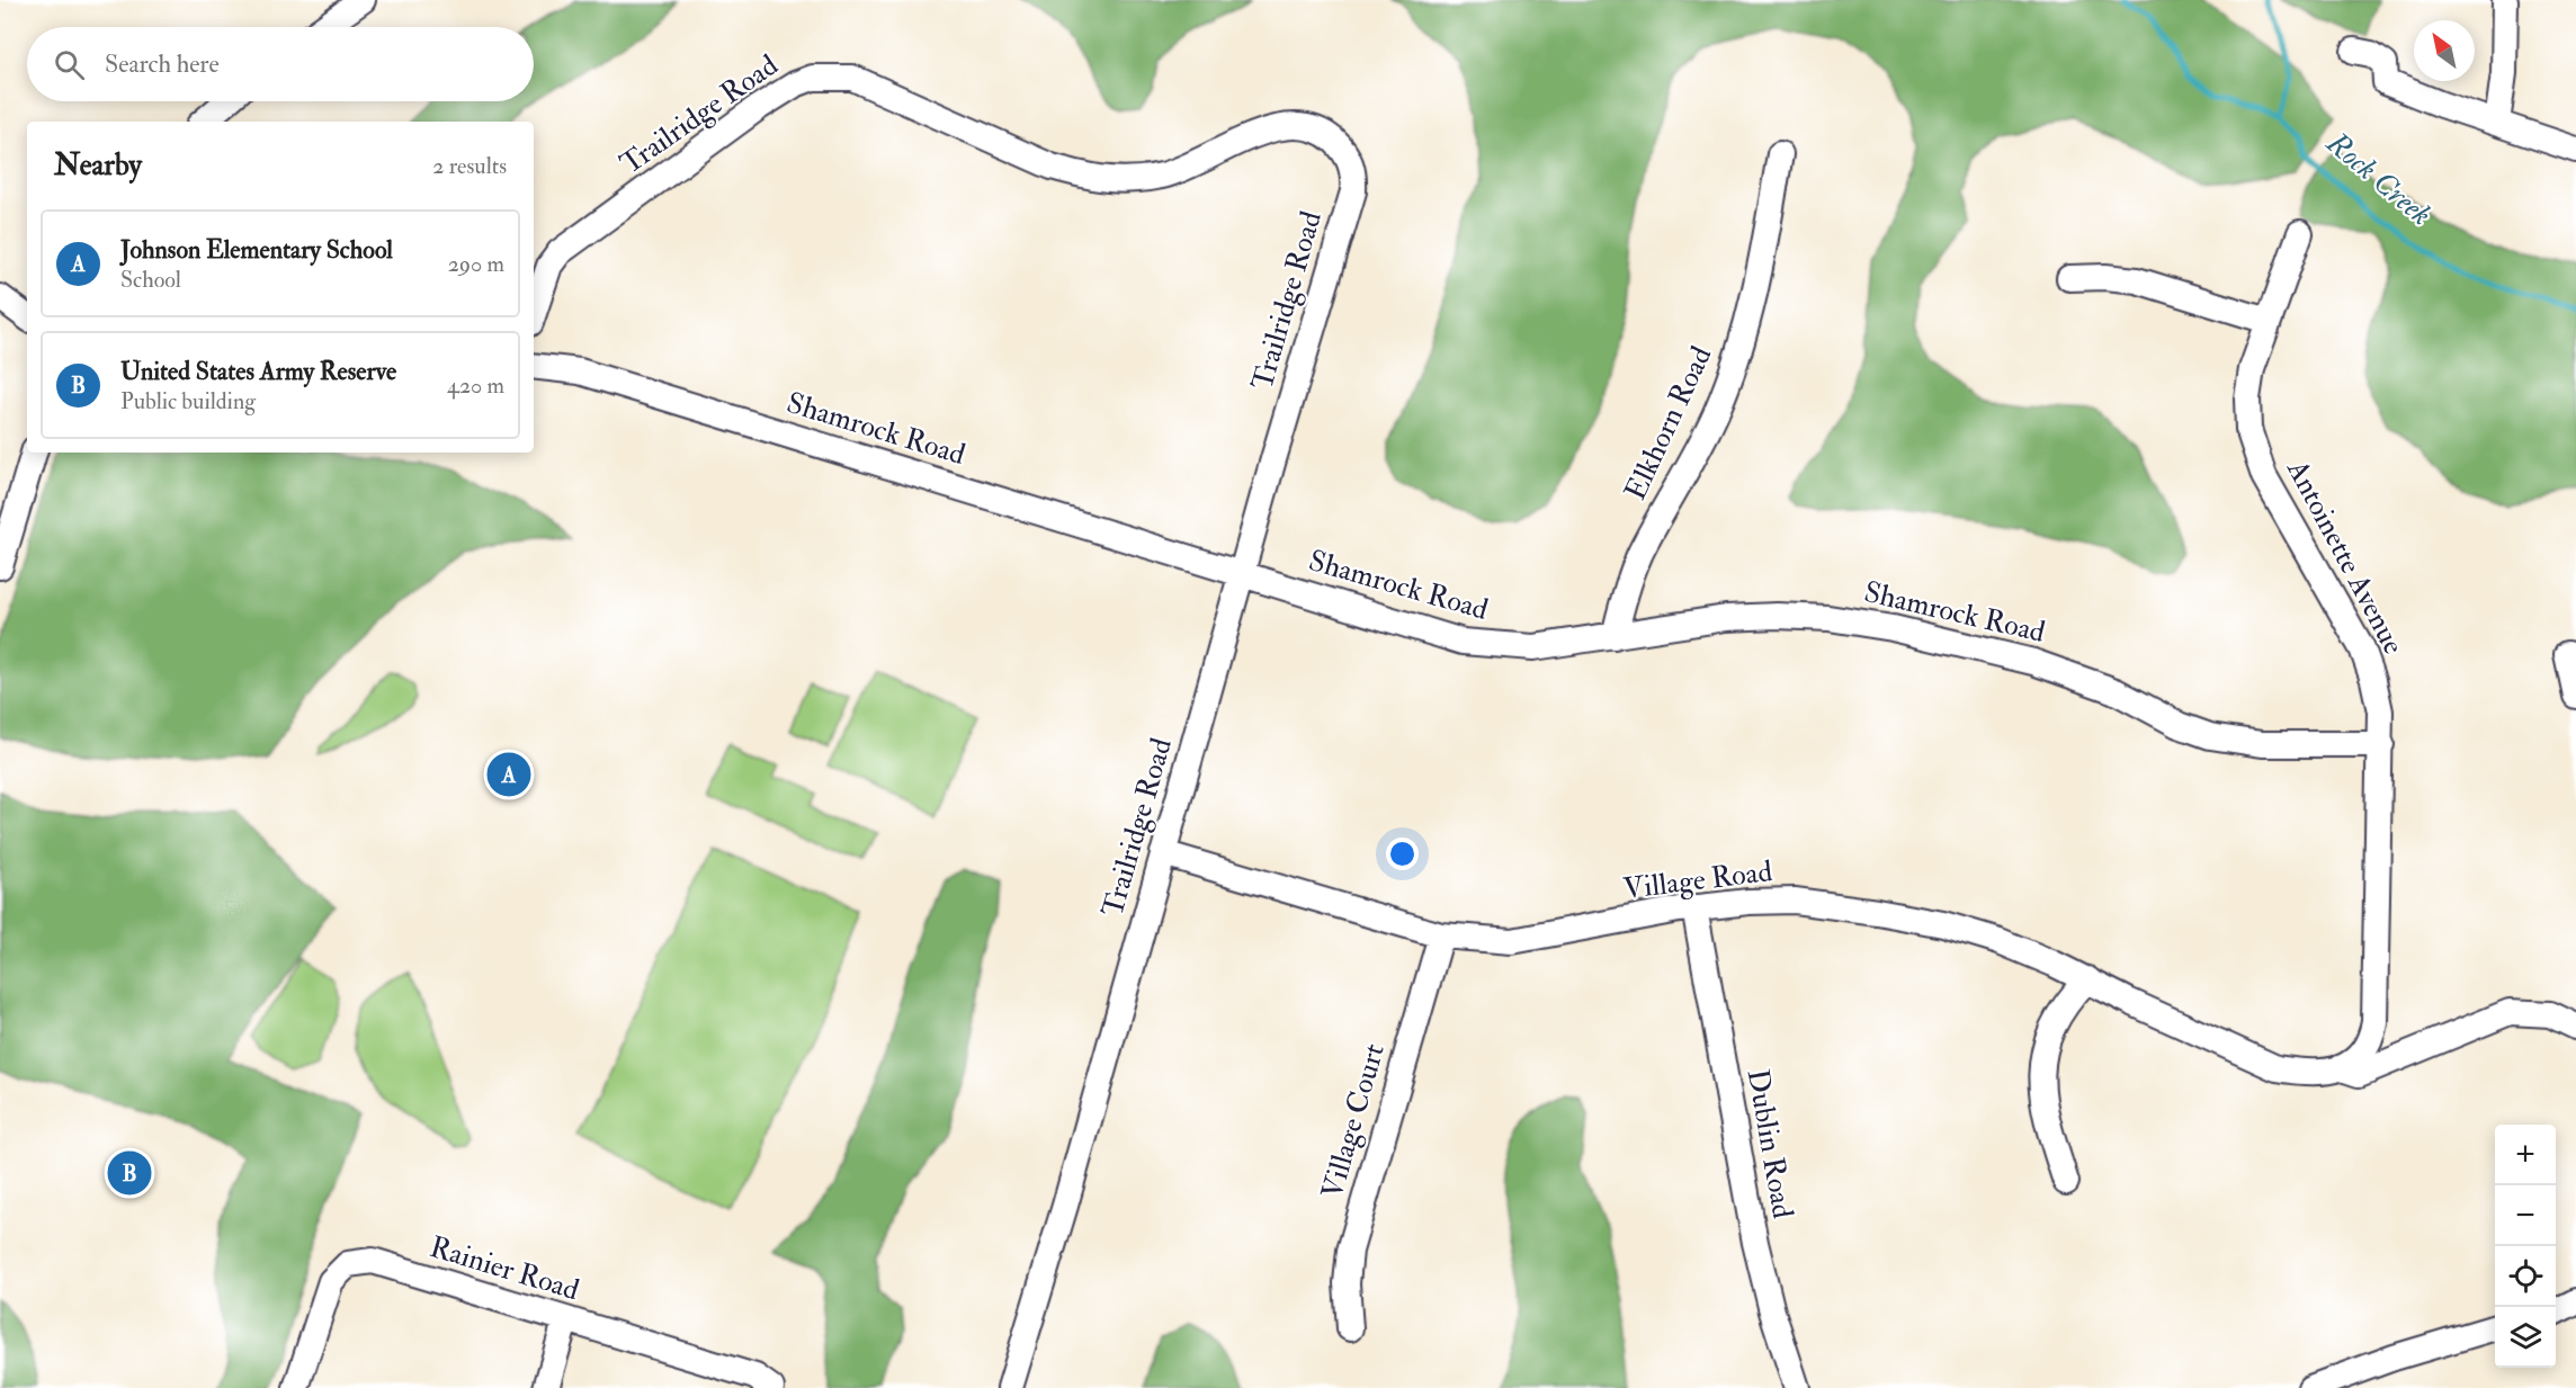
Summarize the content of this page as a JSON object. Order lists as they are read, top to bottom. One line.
{"streets":{"street":["Trailridge Road","Elkhorn Road","Shamrock Road","Antoinette Avenue","Village Road","Village Court","Dublin Road","Rainier Road"]},"crossings":[["Trailridge Road","Shamrock Road"],["Trailridge Road","Village Road"],["Elkhorn Road","Shamrock Road"],["Shamrock Road","Antoinette Avenue"],["Antoinette Avenue","Village Road"],["Village Road","Village Court"],["Village Road","Dublin Road"]],"water":["Rock Creek"],"north":"top left","page":{"search":"Search here","heading":["Nearby","2 results"],"list":[{"mark":"A","name":"Johnson Elementary School","note":"School","value":"290 m"},{"mark":"B","name":"United States Army Reserve","note":"Public building","value":"420 m"}],"pins":["A","B"],"map_buttons":["+","−"]}}
